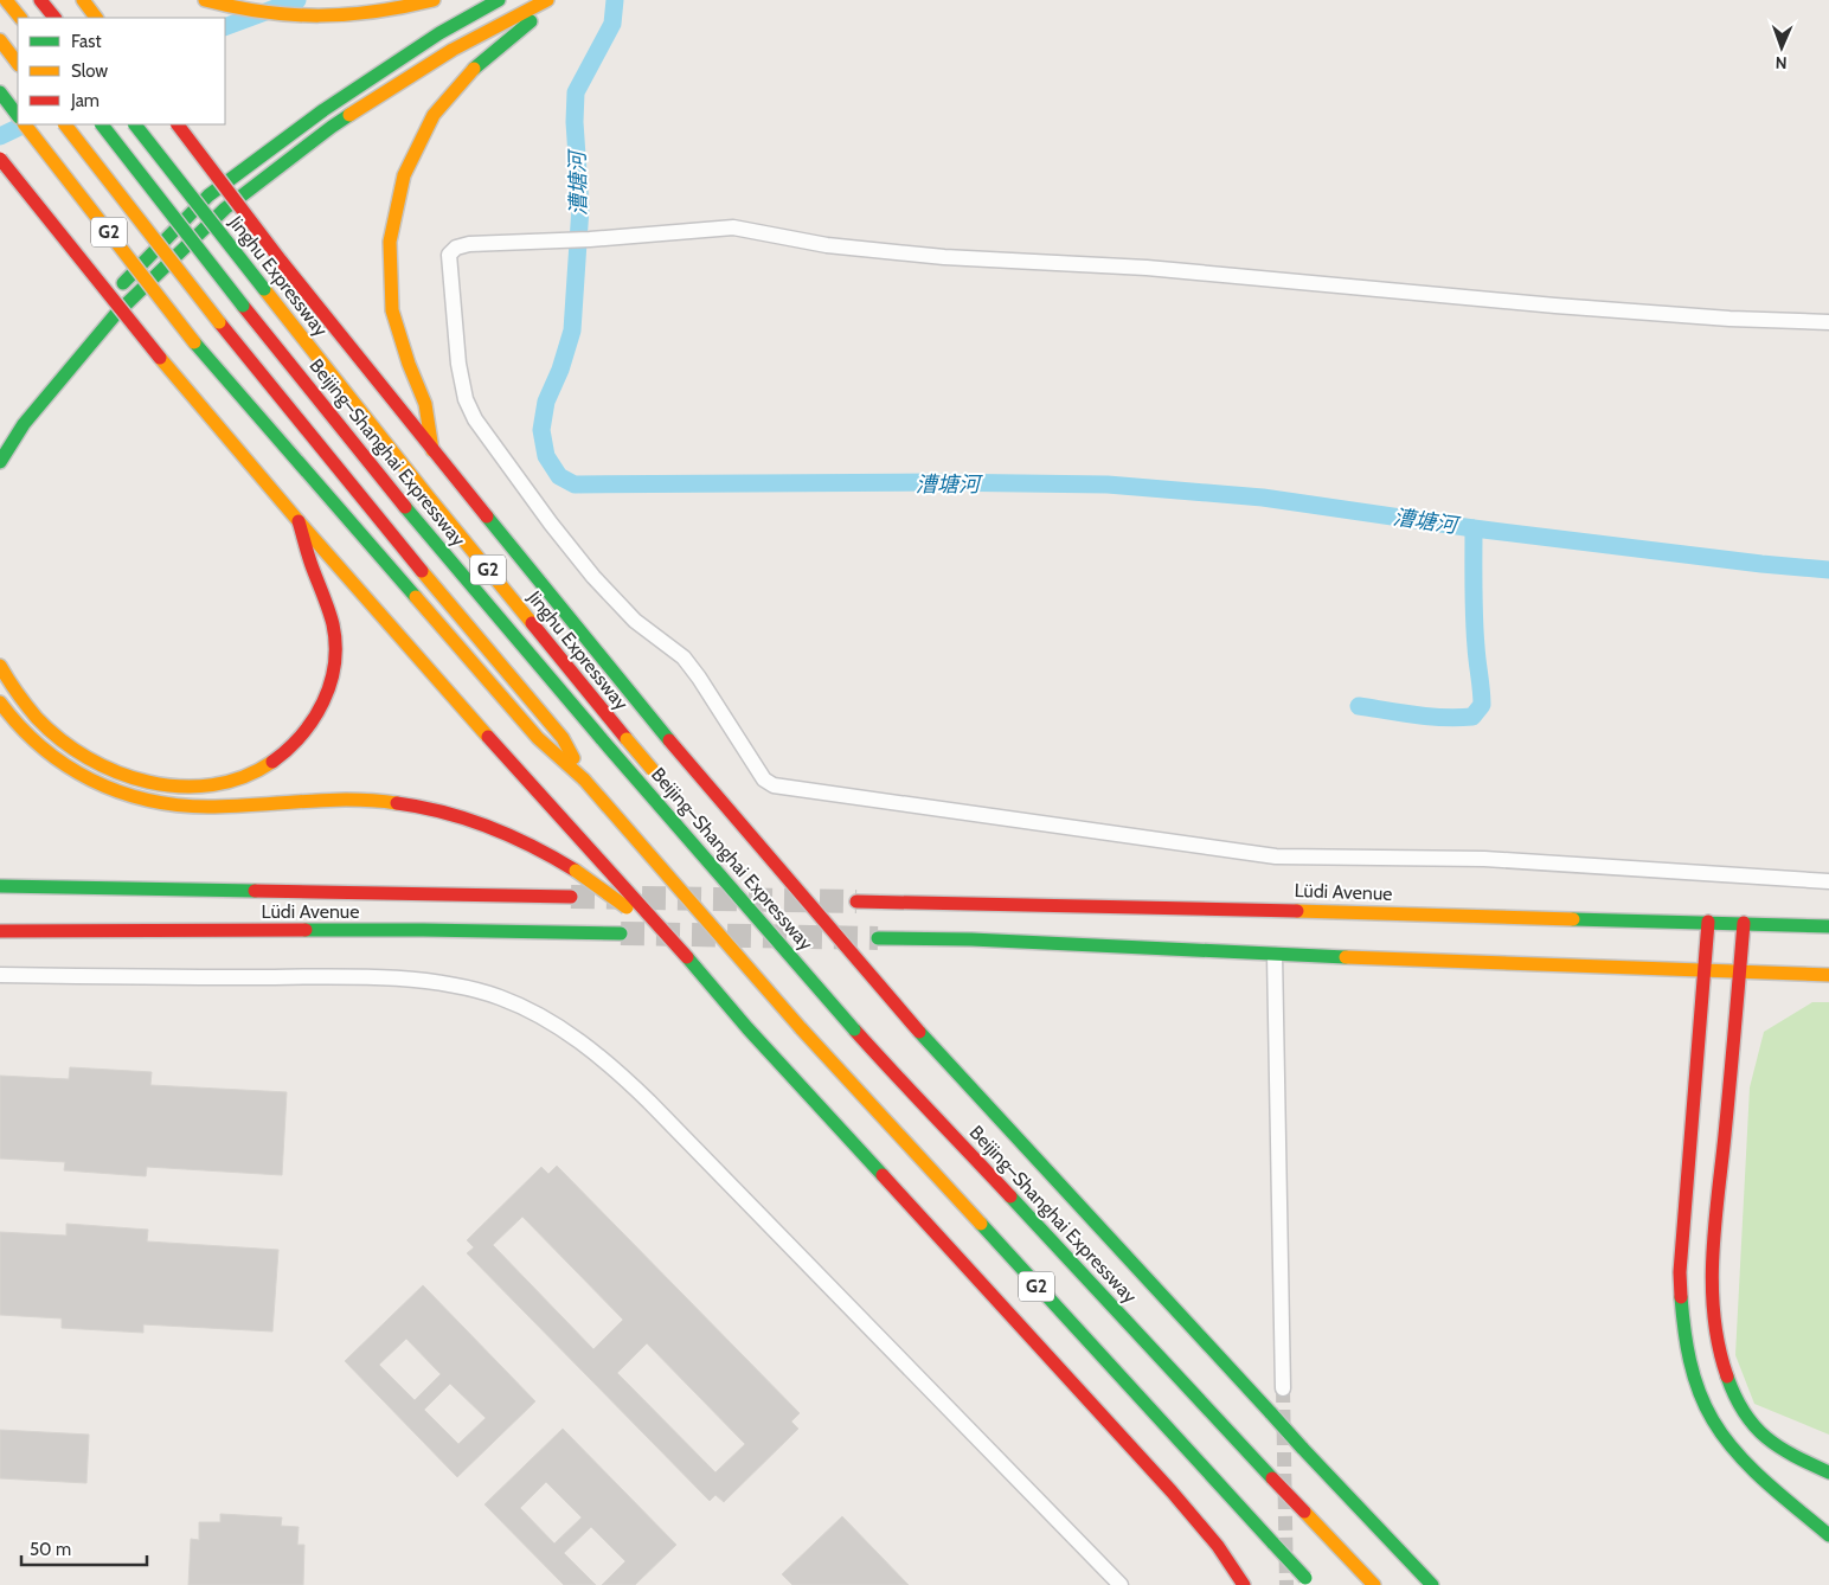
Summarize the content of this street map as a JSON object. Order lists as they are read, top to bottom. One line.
{"streets":{"main road":["G2","Jinghu Expressway","Beijing–Shanghai Expressway","Lüdi Avenue"]},"crossings":[["G2","Beijing–Shanghai Expressway"]],"water":["漕塘河"],"legend":["Fast","Slow","Jam"],"scale_bar":"50 m","north":"bottom"}
